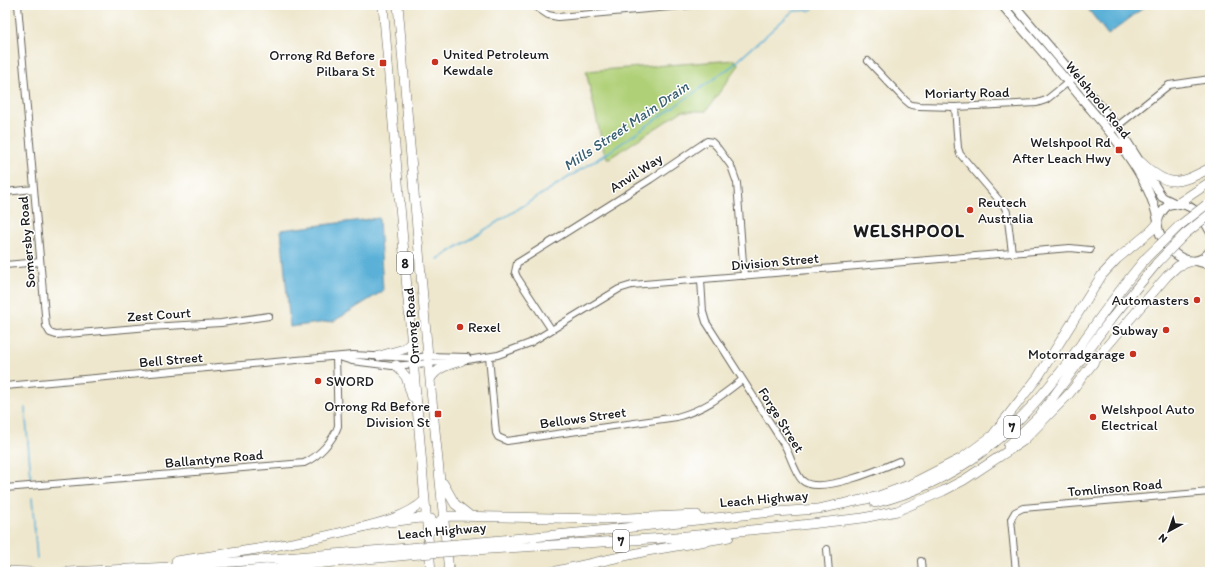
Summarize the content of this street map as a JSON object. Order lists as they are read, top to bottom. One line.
{"streets":{"highway":["8","Orrong Road","7","Leach Highway"],"main road":["Welshpool Road"],"street":["Moriarty Road","Anvil Way","Somersby Road","Division Street","Zest Court","Bell Street","Bellows Street","Forge Street","Ballantyne Road","Tomlinson Road"]},"crossings":[["Moriarty Road","Welshpool Road"],["Welshpool Road","7"],["Anvil Way","Division Street"],["Somersby Road","Zest Court"],["Division Street","Orrong Road"],["Division Street","Bellows Street"],["Division Street","Forge Street"],["Orrong Road","Bell Street"],["Bell Street","Ballantyne Road"],["Bellows Street","Forge Street"],["7","Leach Highway"]],"districts":["WELSHPOOL"],"water":["Mills Street Main Drain"],"places":{"other":["United Petroleum Kewdale","Reutech Australia","Automasters","Rexel","Subway","Motorradgarage","SWORD","Welshpool Auto Electrical"],"transit":["Orrong Rd Before Pilbara St","Welshpool Rd After Leach Hwy","Orrong Rd Before Division St"]},"north":"bottom left"}
